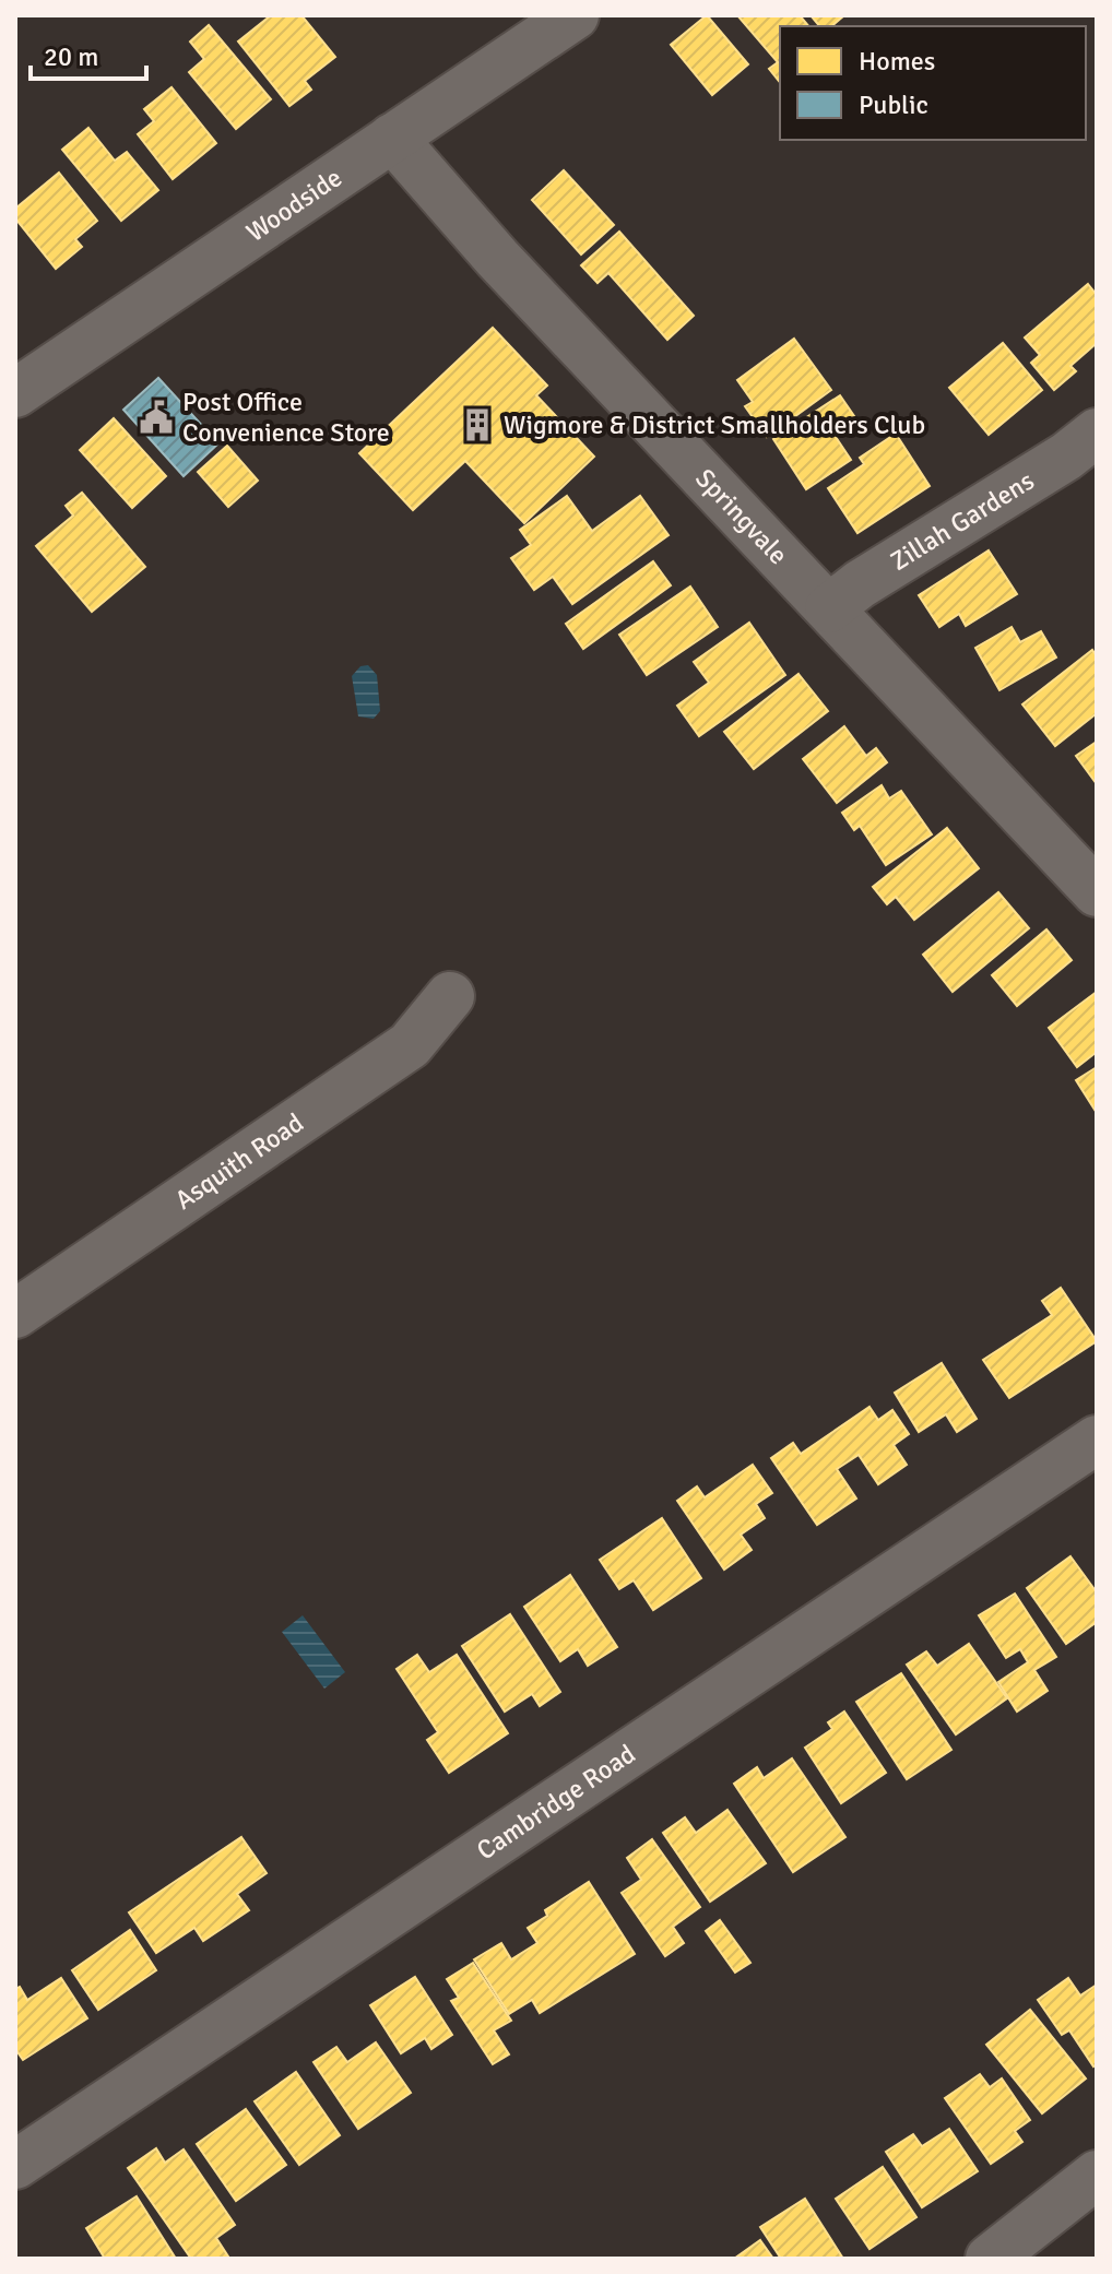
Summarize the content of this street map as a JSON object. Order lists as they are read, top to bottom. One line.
{"streets":{"street":["Woodside","Springvale","Zillah Gardens","Asquith Road","Cambridge Road"]},"crossings":[["Woodside","Springvale"],["Springvale","Zillah Gardens"]],"places":{"public building":["Post Office Convenience Store"],"building":["Wigmore & District Smallholders Club"]},"legend":["Homes","Public"],"scale_bar":"20 m"}
